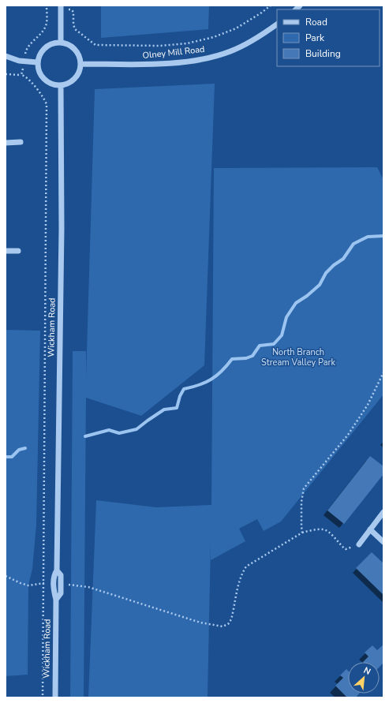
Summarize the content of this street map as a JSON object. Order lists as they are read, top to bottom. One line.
{"streets":{"street":["Olney Mill Road","Wickham Road"]},"crossings":[["Olney Mill Road","Wickham Road"]],"parks":["North Branch Stream Valley Park"],"legend":["Road","Park","Building"],"north":"top right"}
